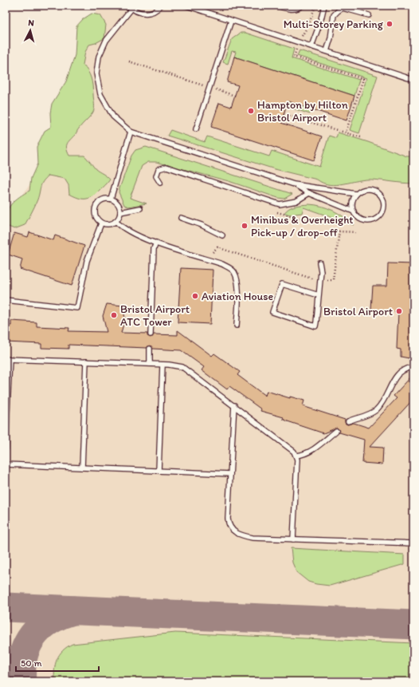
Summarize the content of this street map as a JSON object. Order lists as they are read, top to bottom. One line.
{"places":["Multi-Storey Parking","Hampton by Hilton Bristol Airport","Minibus & Overheight Pick-up / drop-off","Aviation House","Bristol Airport","Bristol Airport ATC Tower"],"scale_bar":"50 m","north":"top"}
